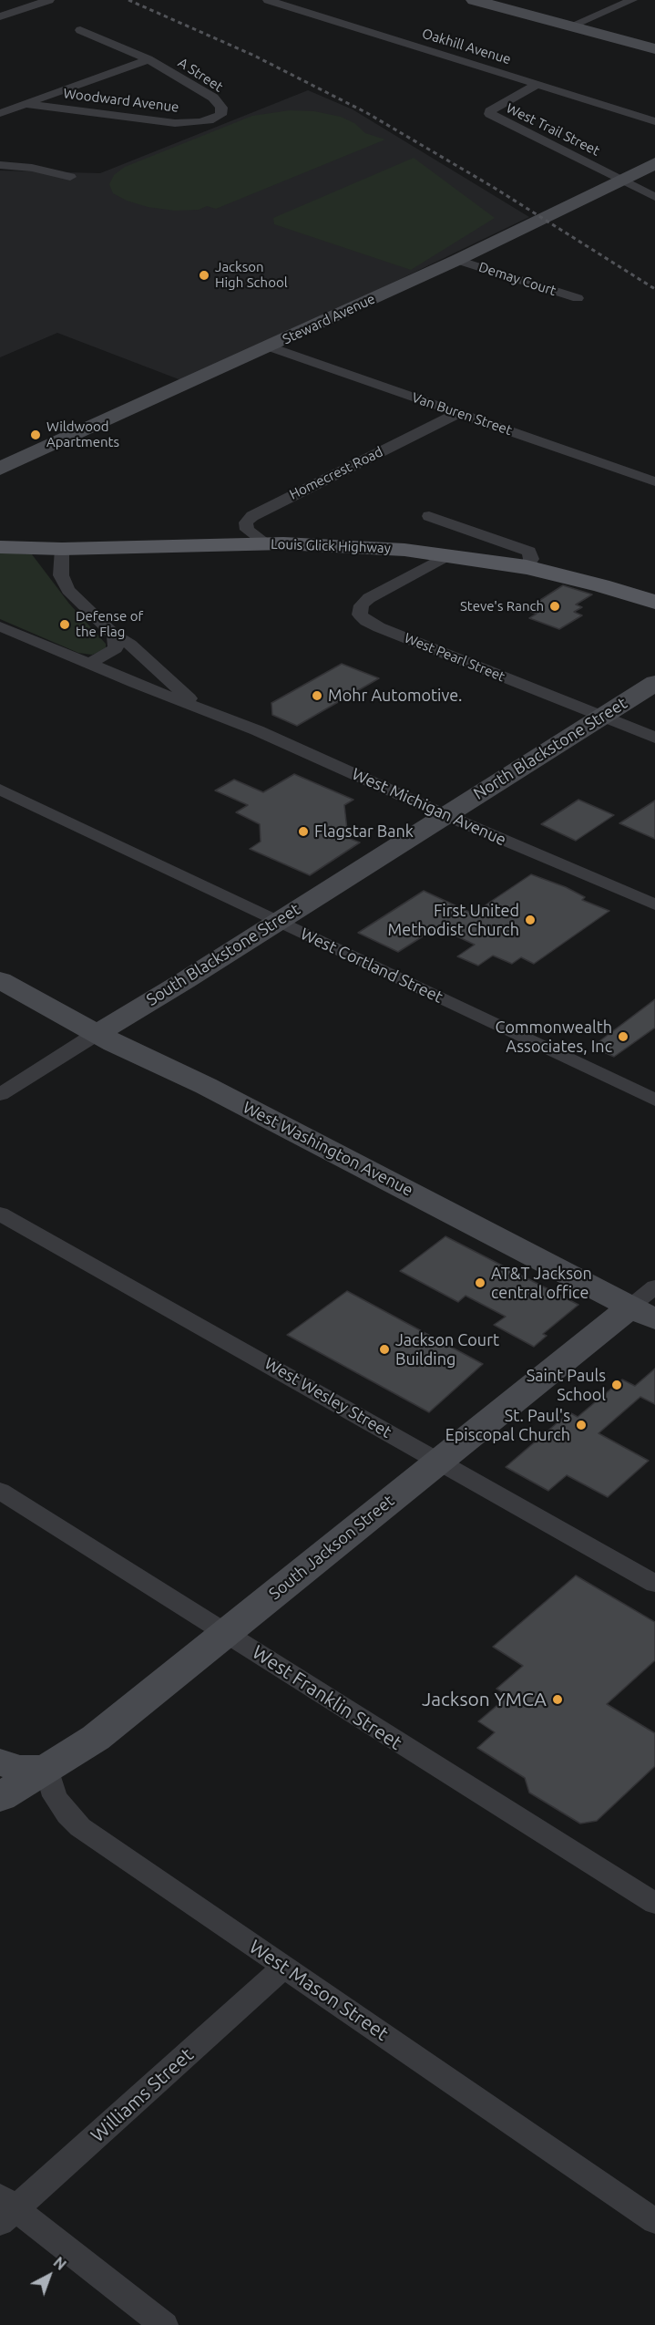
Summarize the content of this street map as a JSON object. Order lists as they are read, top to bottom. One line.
{"streets":{"main road":["Steward Avenue","Louis Glick Highway","North Blackstone Street","South Blackstone Street","West Washington Avenue","South Jackson Street"],"street":["Oakhill Avenue","A Street","Woodward Avenue","West Trail Street","Demay Court","Van Buren Street","Homecrest Road","West Pearl Street","West Michigan Avenue","West Cortland Street","West Wesley Street","West Franklin Street","West Mason Street","Williams Street"]},"crossings":[["Oakhill Avenue","West Trail Street"],["A Street","Woodward Avenue"],["West Trail Street","Steward Avenue"],["Demay Court","Steward Avenue"],["Steward Avenue","Van Buren Street"],["Van Buren Street","Homecrest Road"],["Homecrest Road","Louis Glick Highway"],["Louis Glick Highway","West Pearl Street"],["Louis Glick Highway","West Michigan Avenue"],["West Pearl Street","North Blackstone Street"],["North Blackstone Street","West Michigan Avenue"],["North Blackstone Street","South Blackstone Street"],["West Michigan Avenue","South Blackstone Street"],["South Blackstone Street","West Cortland Street"],["South Blackstone Street","West Washington Avenue"],["West Washington Avenue","South Jackson Street"],["West Wesley Street","South Jackson Street"],["South Jackson Street","West Franklin Street"],["South Jackson Street","West Mason Street"],["West Mason Street","Williams Street"]],"places":["Jackson High School","Wildwood Apartments","Steve's Ranch","Defense of the Flag","Mohr Automotive.","Flagstar Bank","First United Methodist Church","Commonwealth Associates, Inc","AT&T Jackson central office","Jackson Court Building","Saint Pauls School","St. Paul's Episcopal Church","Jackson YMCA"],"north":"top right"}
